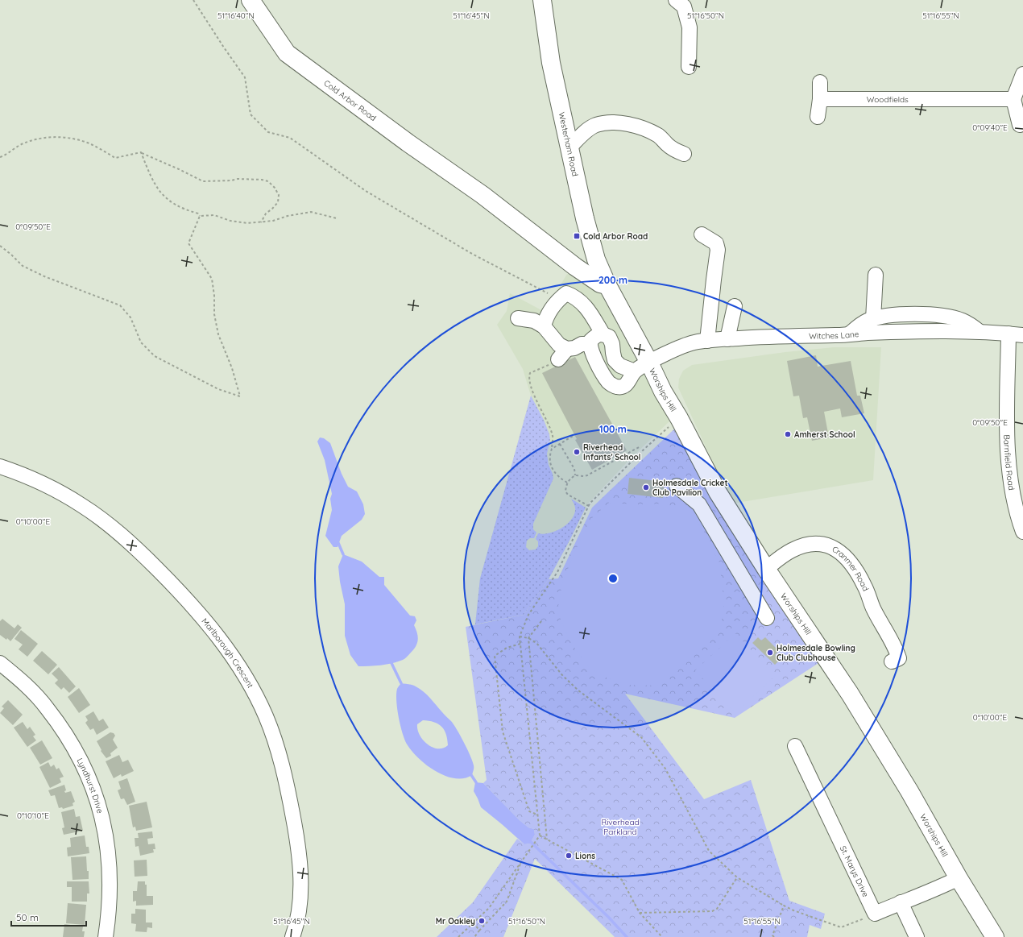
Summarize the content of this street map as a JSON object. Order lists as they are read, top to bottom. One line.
{"streets":{"main road":["Cold Arbor Road","Westerham Road","Worships Hill"],"street":["Woodfields","Witches Lane","Barnfield Road","Cranmer Road","Marlborough Crescent","Lyndhurst Drive","St. Marys Drive"]},"crossings":[["Cold Arbor Road","Westerham Road"],["Cold Arbor Road","Worships Hill"],["Westerham Road","Worships Hill"],["Witches Lane","Worships Hill"],["Witches Lane","Barnfield Road"],["Worships Hill","Cranmer Road"]],"parks":["Riverhead Parkland"],"places":{"transit":["Cold Arbor Road"],"other":["Amherst School","Riverhead Infants' School","Holmesdale Cricket Club Pavilion","Holmesdale Bowling Club Clubhouse","Lions","Mr Oakley"]},"scale_bar":"50 m","coordinates":["51°16'40\"N","51°16'45\"N","51°16'50\"N","51°16'55\"N","0°09'40\"E","0°09'50\"E","0°10'00\"E","0°10'10\"E"],"rings":["200 m","100 m"]}
